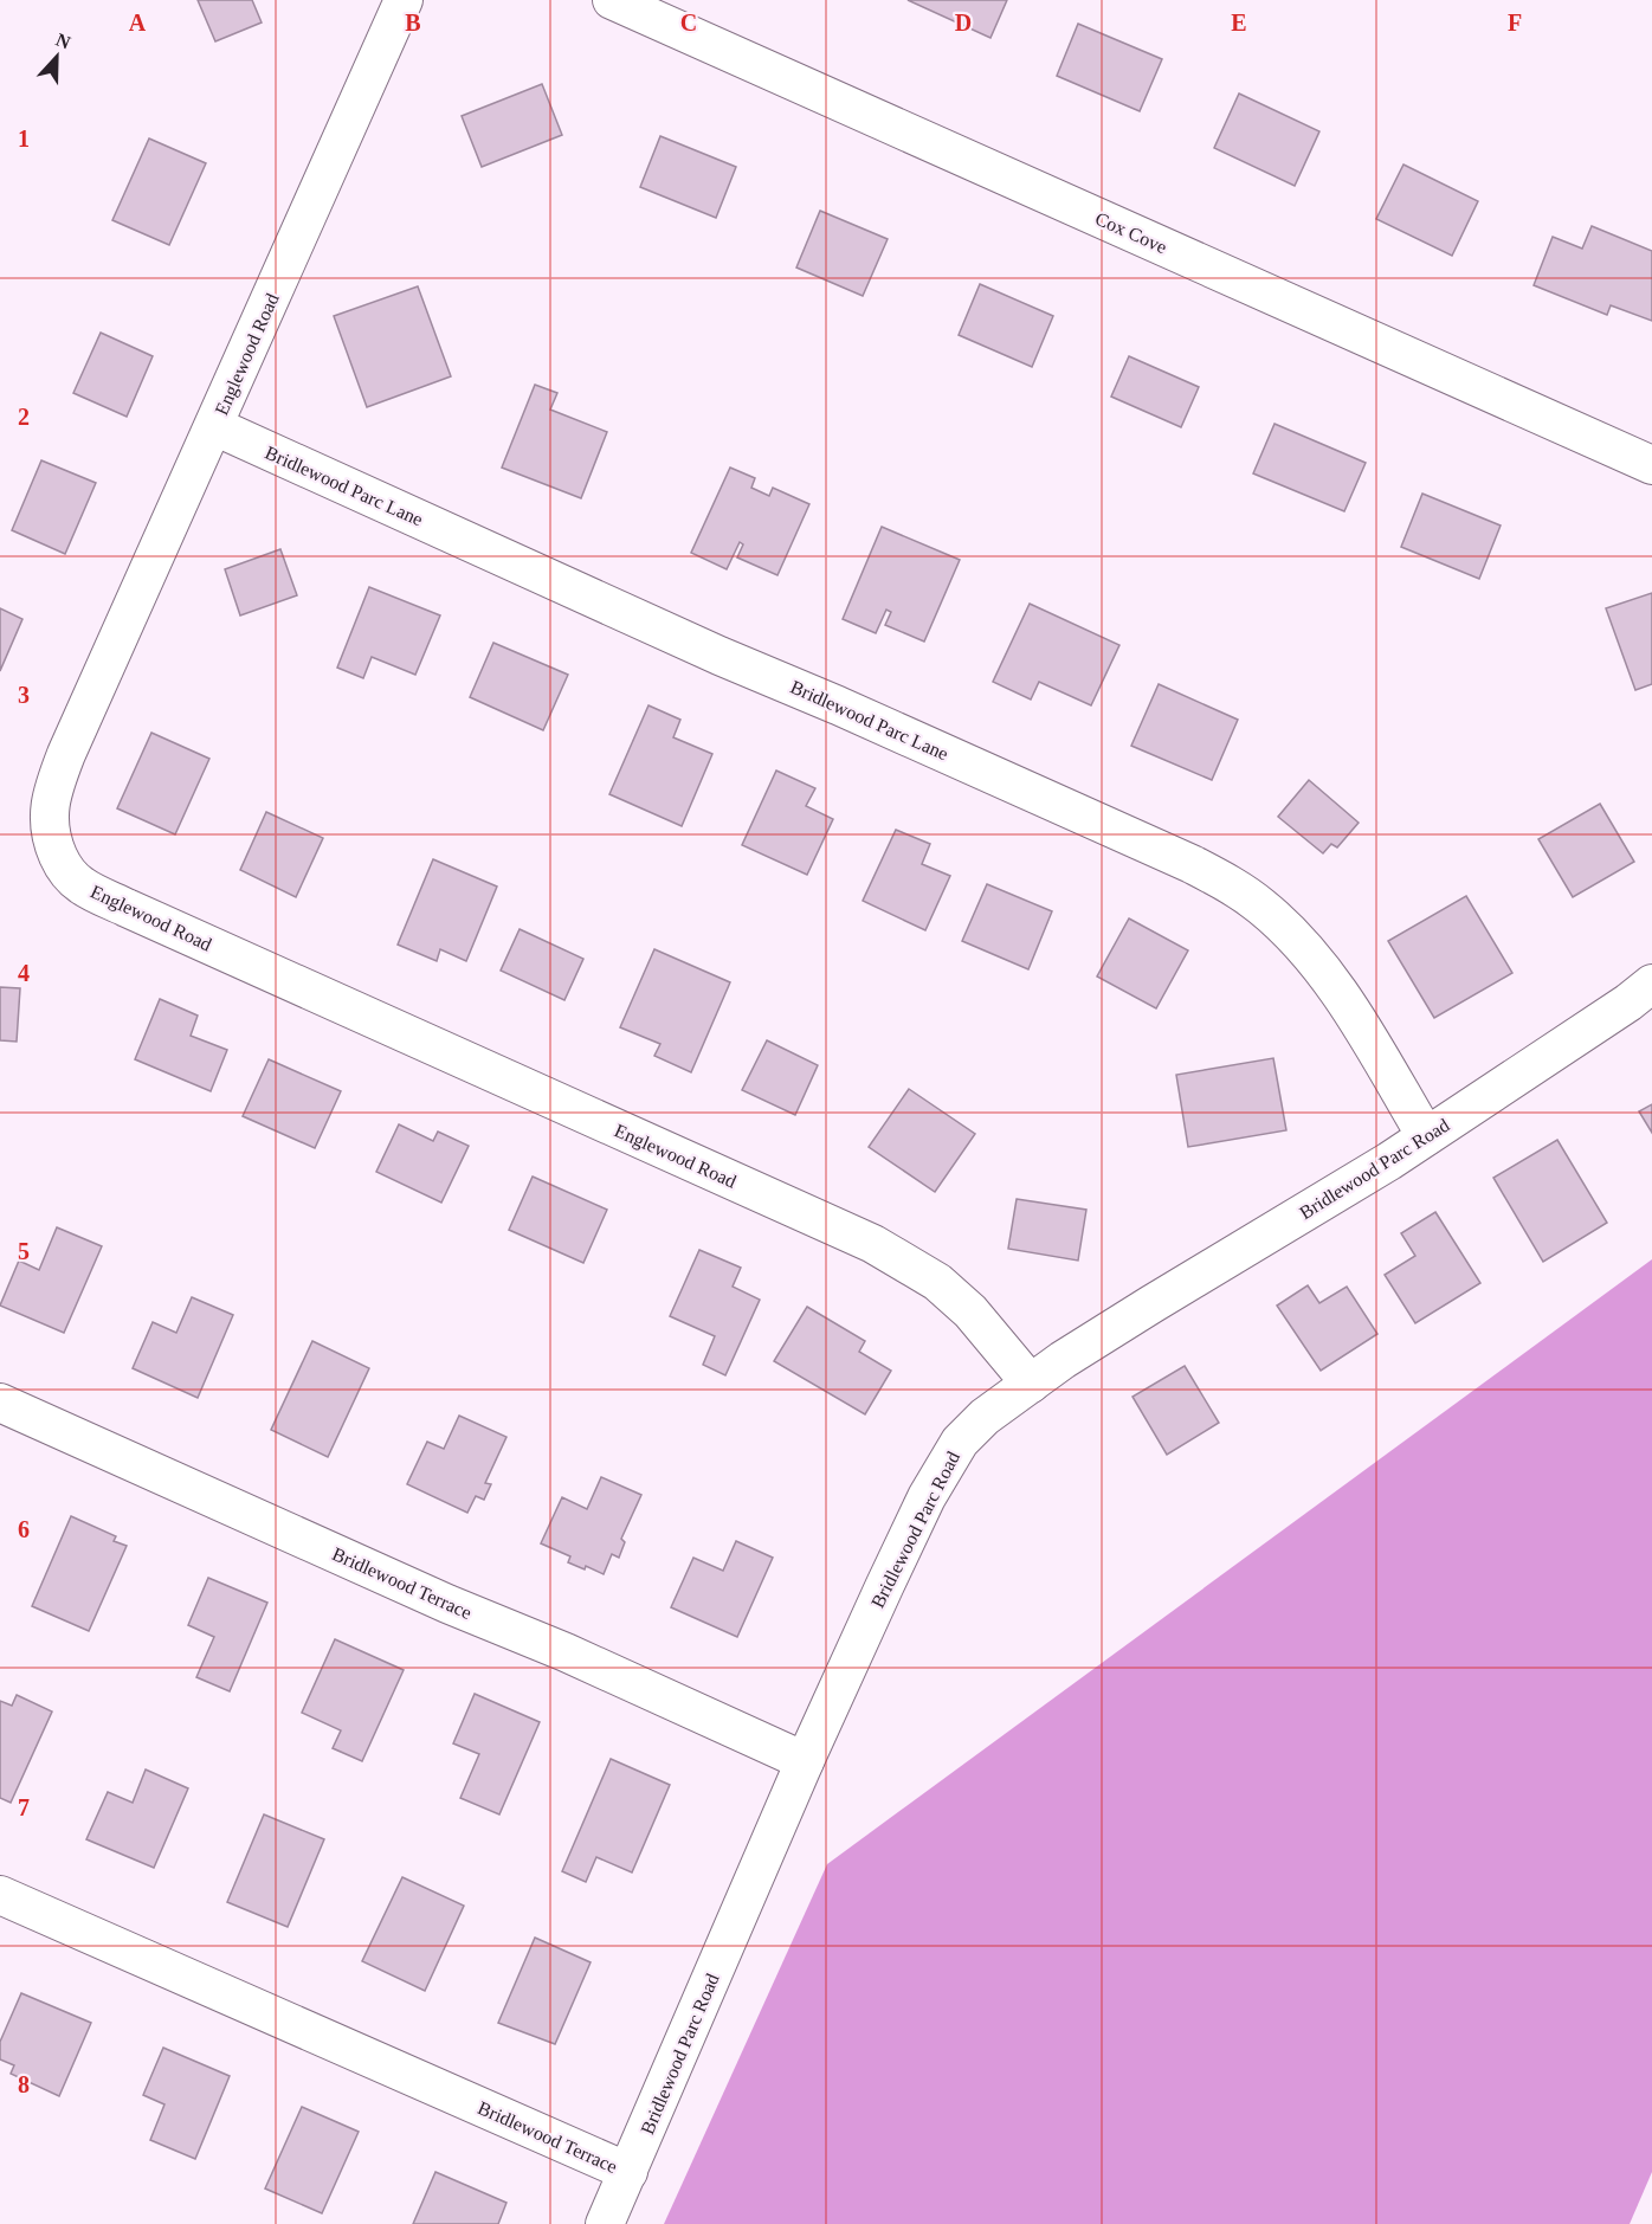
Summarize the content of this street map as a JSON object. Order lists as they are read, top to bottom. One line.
{"streets":{"street":["Cox Cove","Englewood Road","Bridlewood Parc Lane","Bridlewood Parc Road","Bridlewood Terrace"]},"crossings":[["Englewood Road","Bridlewood Parc Lane"],["Englewood Road","Bridlewood Parc Road"],["Bridlewood Parc Lane","Bridlewood Parc Road"],["Bridlewood Parc Road","Bridlewood Terrace"]],"north":"top","grid":{"columns":["A","B","C","D","E","F"],"rows":["1","2","3","4","5","6","7","8"]}}
